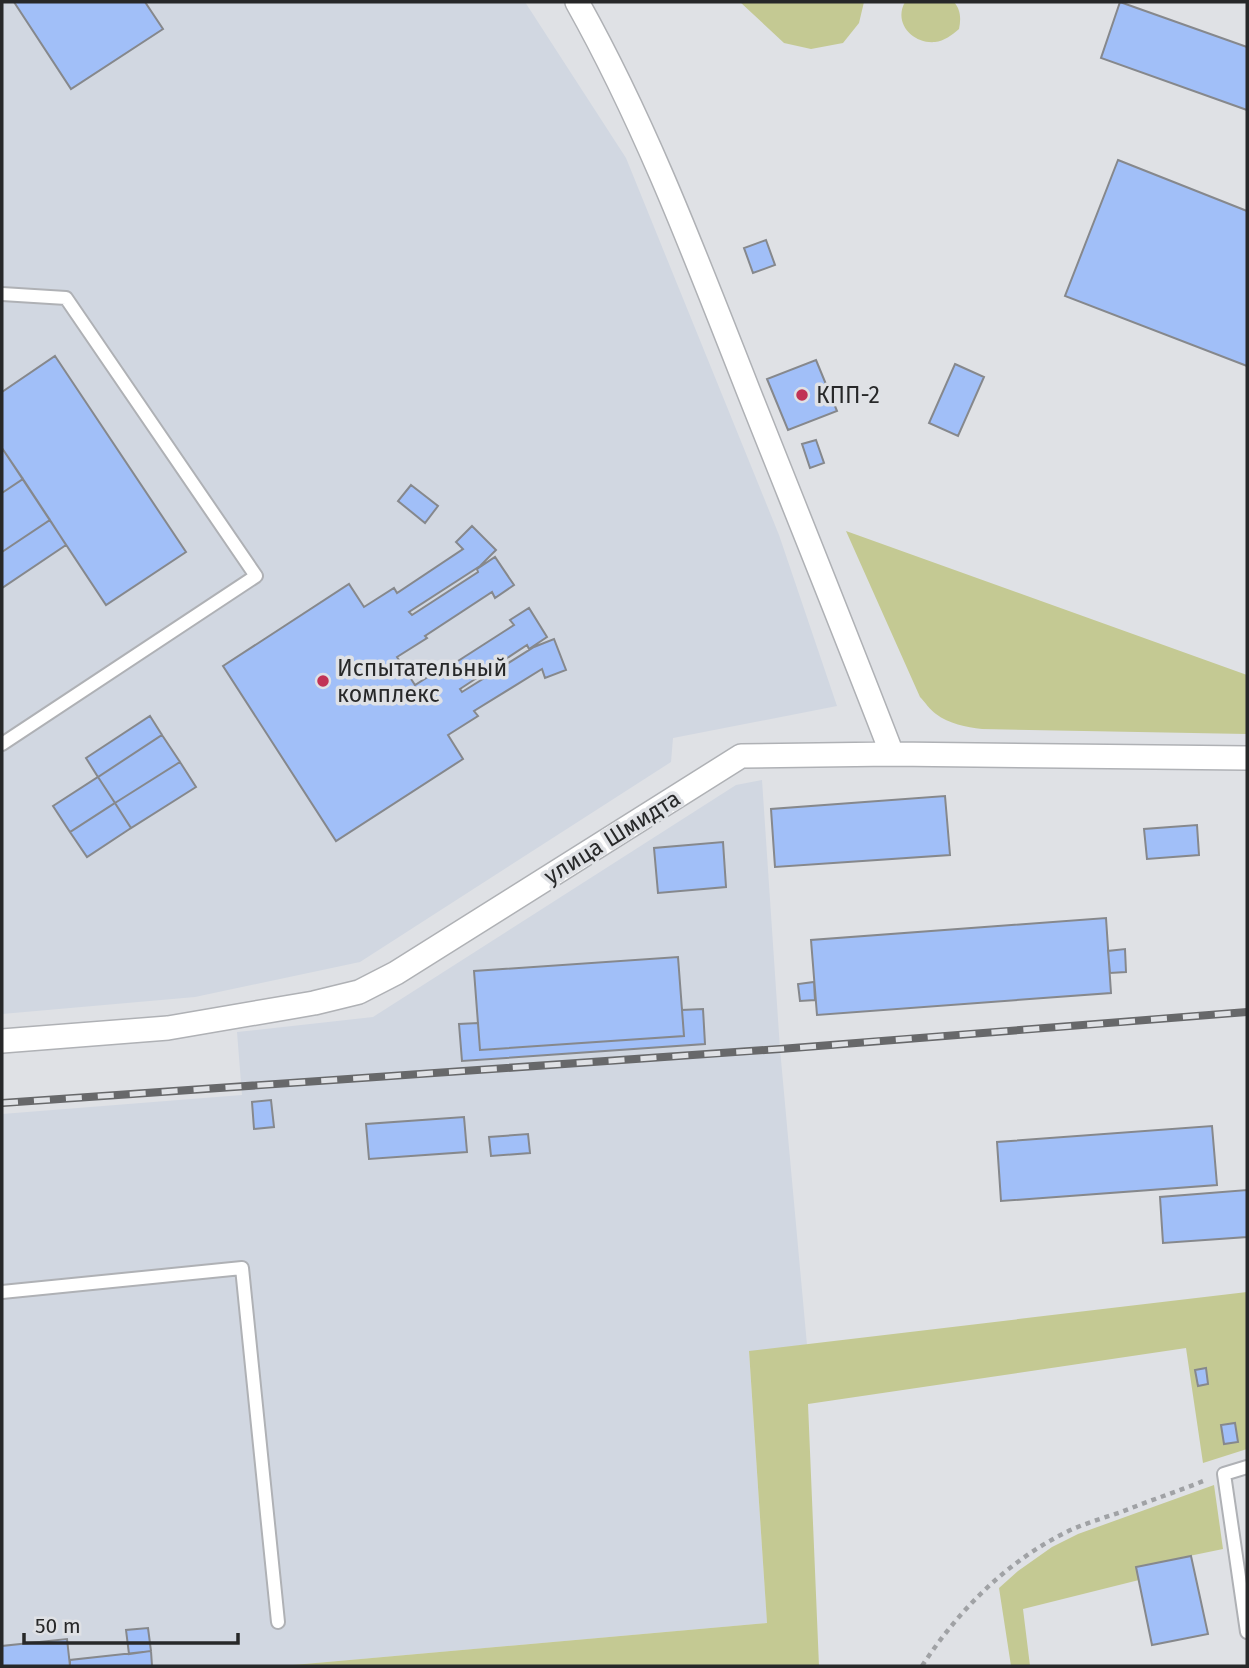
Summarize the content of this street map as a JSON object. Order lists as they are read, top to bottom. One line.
{"streets":{"street":["улица Шмидта"]},"places":["КПП-2","Испытательный комплекс"],"scale_bar":"50 m"}
